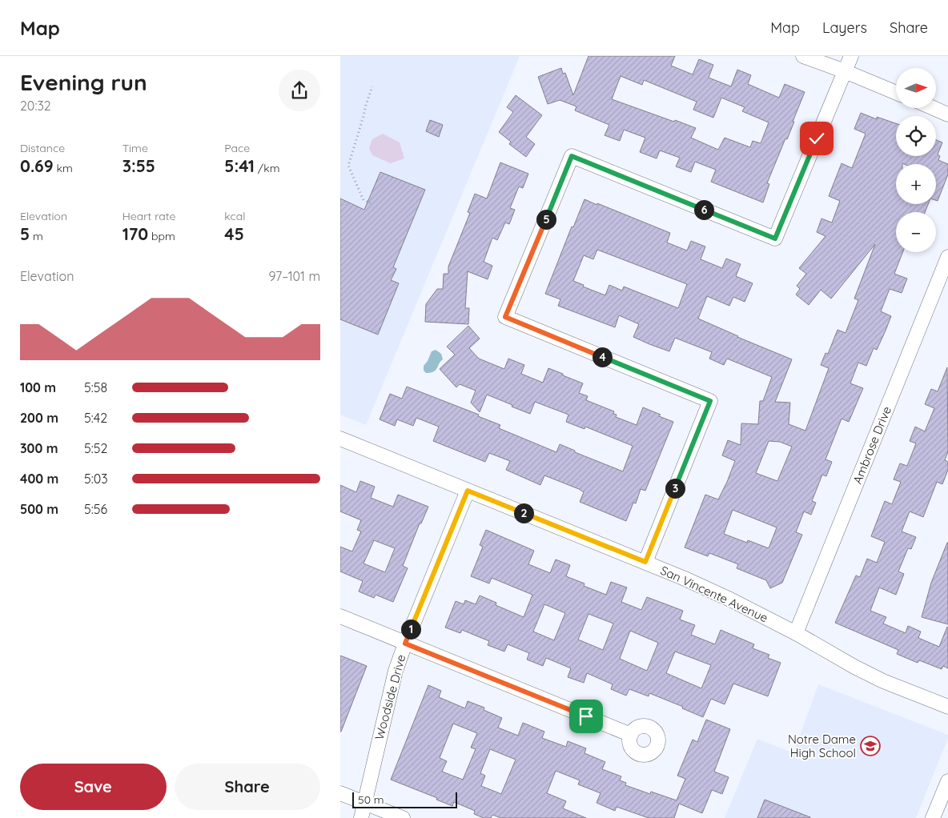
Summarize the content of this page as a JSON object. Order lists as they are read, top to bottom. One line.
{"streets":{"street":["Ambrose Drive","San Vincente Avenue","Woodside Drive"]},"crossings":[["Ambrose Drive","San Vincente Avenue"],["San Vincente Avenue","Woodside Drive"]],"places":{"school or university":["Notre Dame High School"]},"scale_bar":"50 m","north":"right","page":{"header":"Map","nav":["Map","Layers","Share"],"heading":["Evening run","20:32"],"map_buttons":["+","−"],"stats":[["Distance","0.69 km"],["Time","3:55"],["Pace","5:41 /km"],["Elevation","5 m"],["Heart rate","170 bpm"],["kcal","45"]],"pins":["6","5","4","3","2","1"],"chart":["Elevation","97–101 m"],"list":[{"name":"100 m","note":"5:58"},{"name":"200 m","note":"5:42"},{"name":"300 m","note":"5:52"},{"name":"400 m","note":"5:03"},{"name":"500 m","note":"5:56"}],"buttons":["Save","Share"],"scale":"50 m"}}
